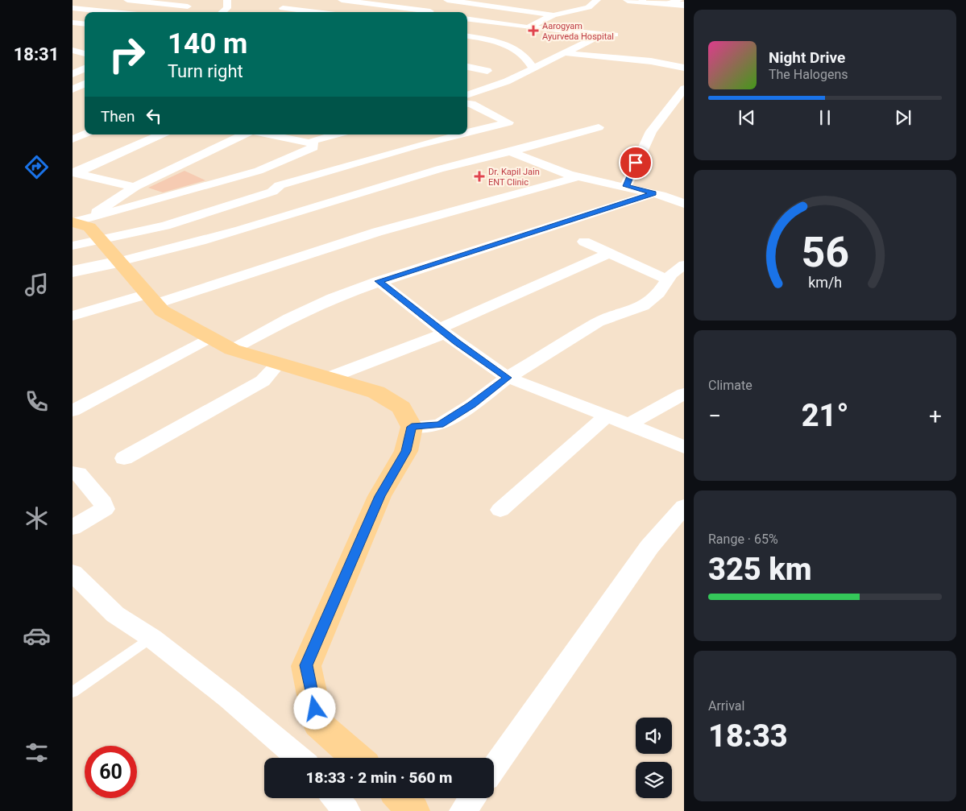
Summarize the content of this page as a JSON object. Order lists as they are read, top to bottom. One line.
{"places":{"health":["Aarogyam Ayurveda Hospital","Dr. Kapil Jain ENT Clinic"]},"page":{"tabs":"18:31","turn":["140 m","Turn right"],"song":["Night Drive","The Halogens"],"then":"Then","tile":["Climate",["Range · 65%","325 km"],["Arrival","18:33"]],"heat":["−","21°","+"],"limit":"60","trip":"18:33 · 2 min · 560 m","gauge":["56","km/h"]}}
